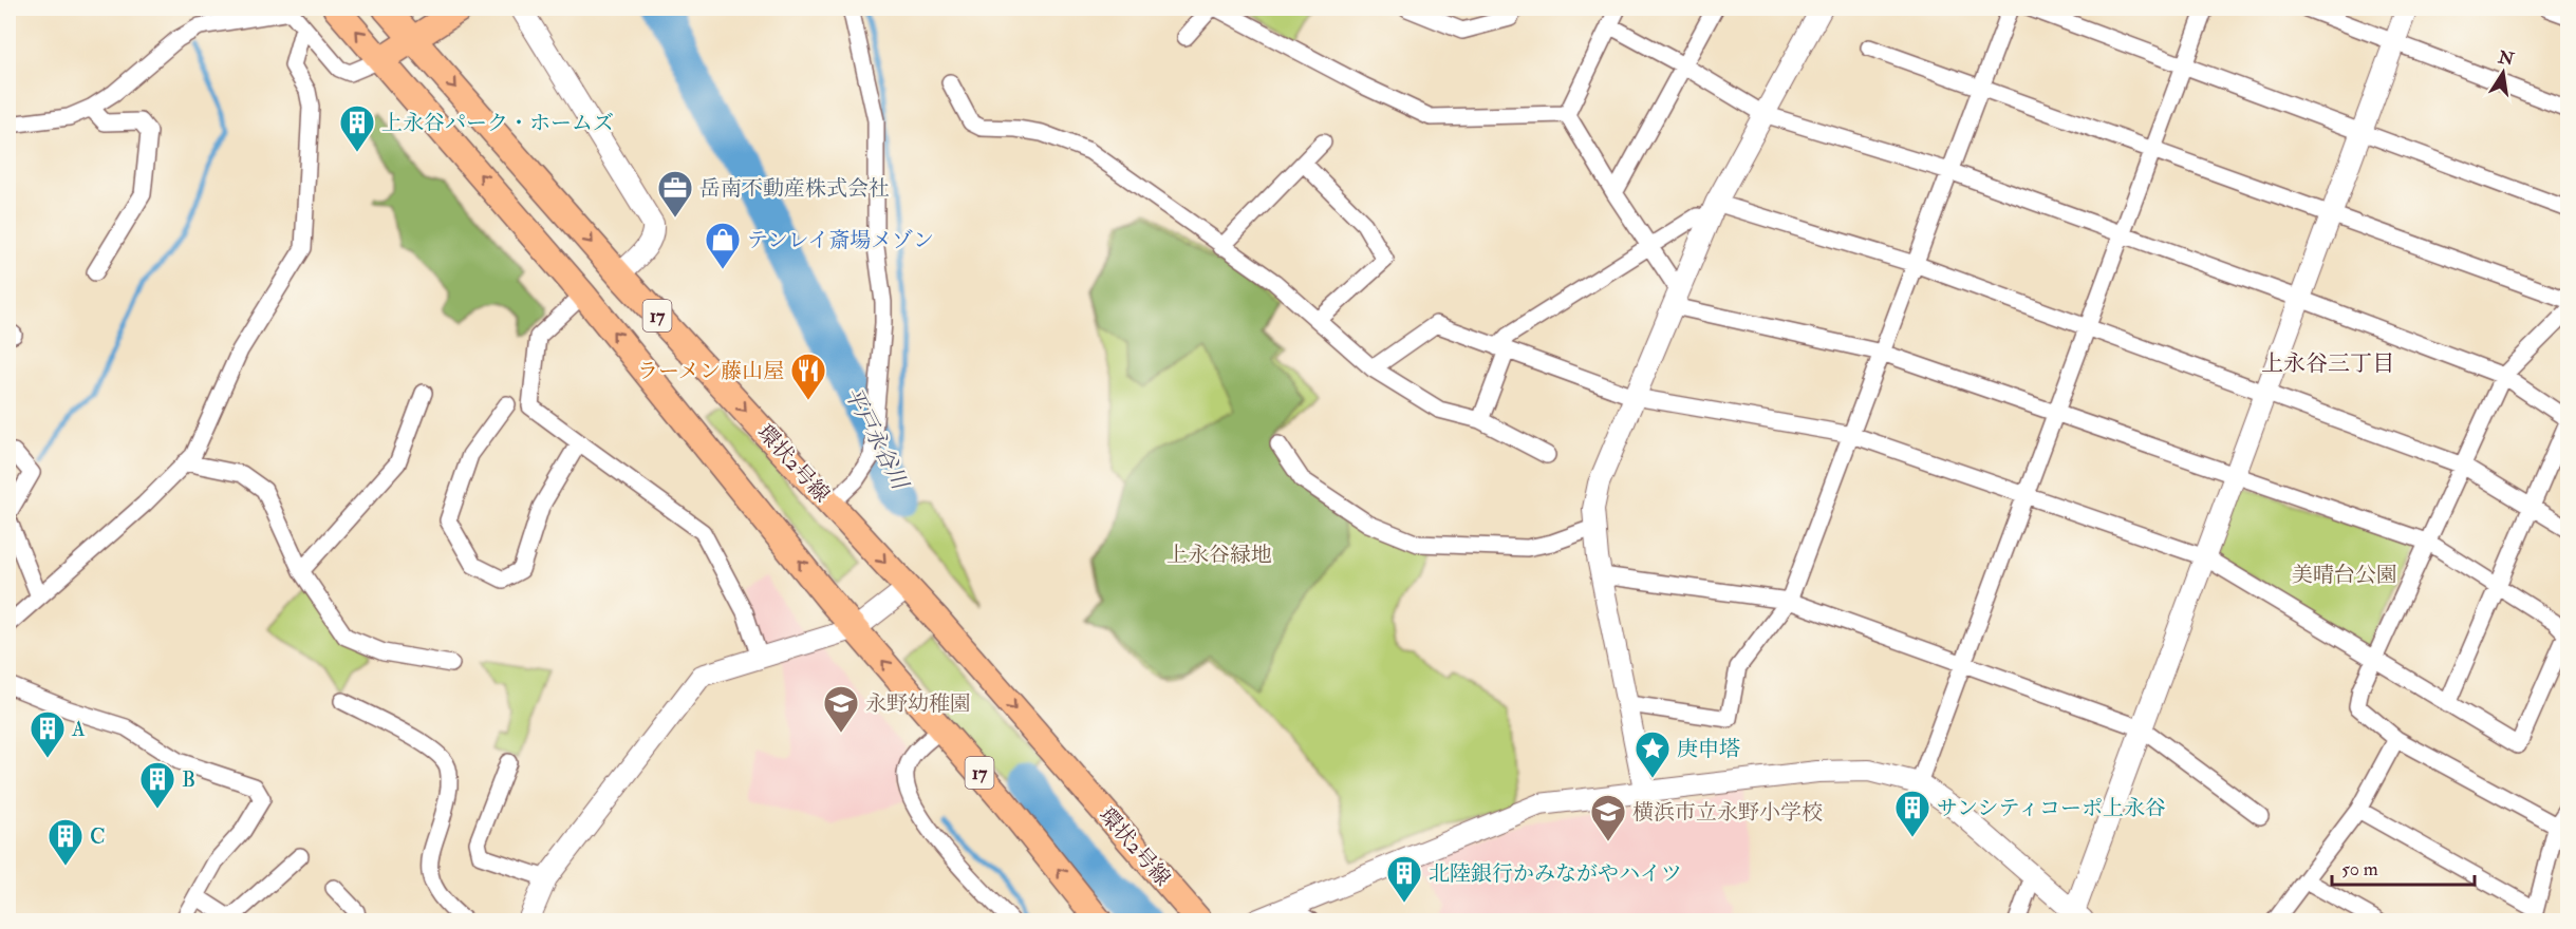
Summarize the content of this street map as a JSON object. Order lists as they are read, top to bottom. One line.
{"streets":{"main road":["17","環状2号線"]},"districts":["上永谷三丁目"],"water":["平戸永谷川"],"parks":["上永谷緑地","美晴台公園"],"places":{"building":["上永谷パーク・ホームズ","A","B","サンシティコーポ上永谷","C","北陸銀行かみながやハイツ"],"office":["岳南不動産株式会社"],"shop":["テンレイ斎場メゾン"],"restaurant":["ラーメン藤山屋"],"school or university":["永野幼稚園","横浜市立永野小学校"],"place":["庚申塔"]},"scale_bar":"50 m","north":"top"}
